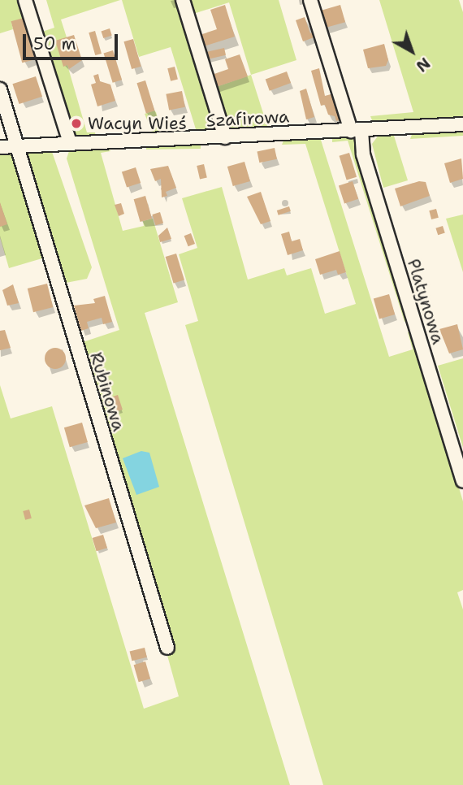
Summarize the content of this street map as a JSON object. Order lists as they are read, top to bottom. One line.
{"streets":{"street":["Szafirowa","Platynowa","Rubinowa"]},"crossings":[["Szafirowa","Platynowa"],["Szafirowa","Rubinowa"]],"places":["Wacyn Wieś"],"scale_bar":"50 m","north":"bottom right"}
